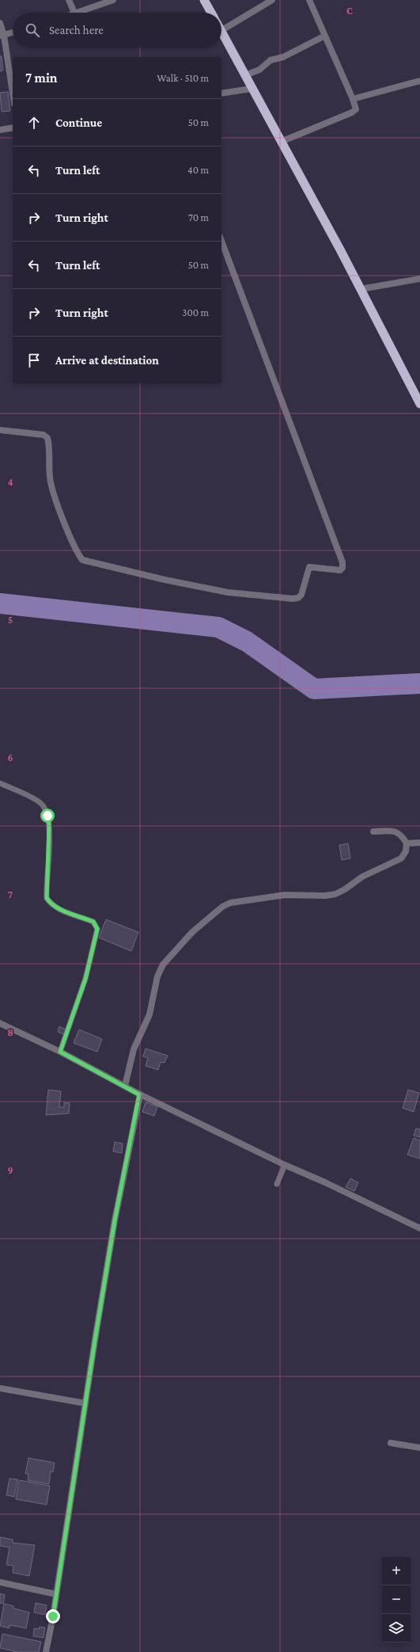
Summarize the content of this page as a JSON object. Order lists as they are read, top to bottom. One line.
{"page":{"search":"Search here","heading":["7 min","Walk · 510 m"],"list":[["Continue","50 m"],["Turn left","40 m"],["Turn right","70 m"],["Turn left","50 m"],["Turn right","300 m"],"Arrive at destination"],"map_buttons":["+","−"]},"grid":{"columns":["C"],"rows":["4","5","6","7","8","9"]}}
